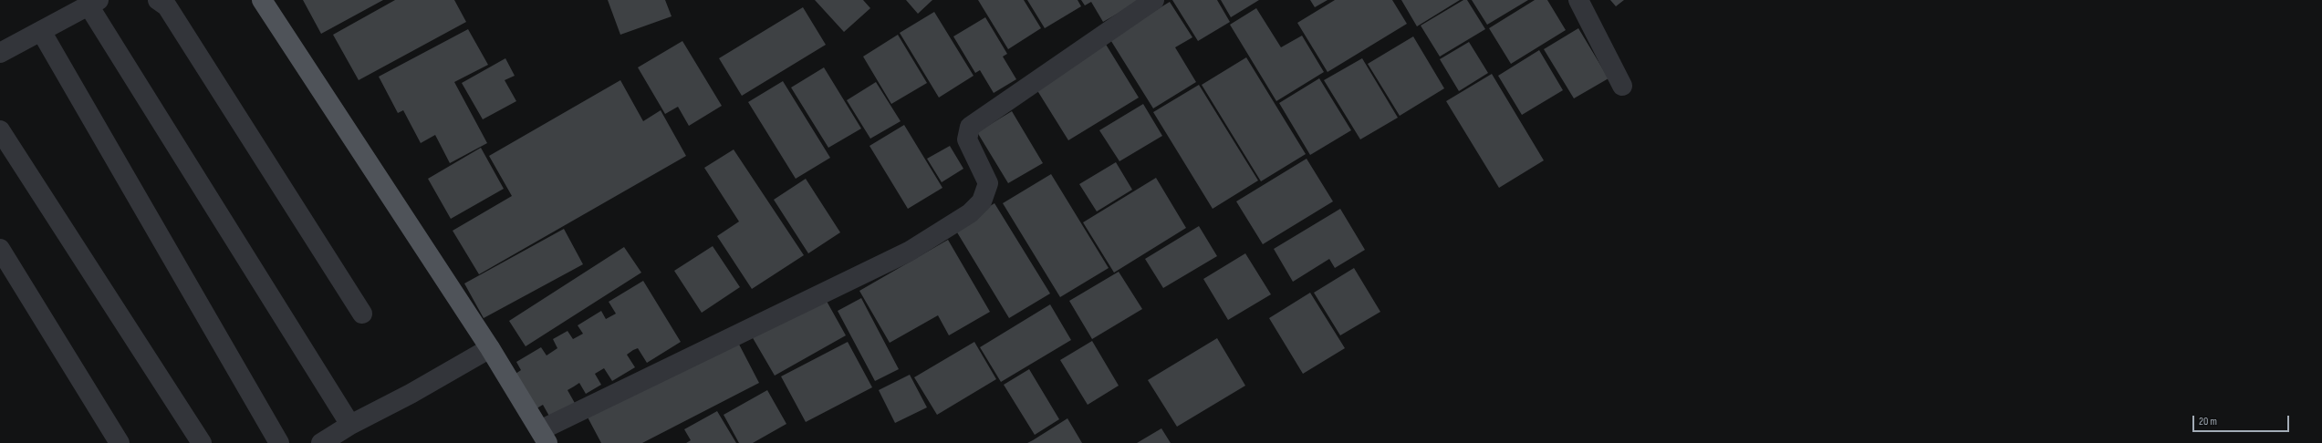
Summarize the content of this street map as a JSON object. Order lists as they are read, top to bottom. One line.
{"scale_bar":"20 m"}
